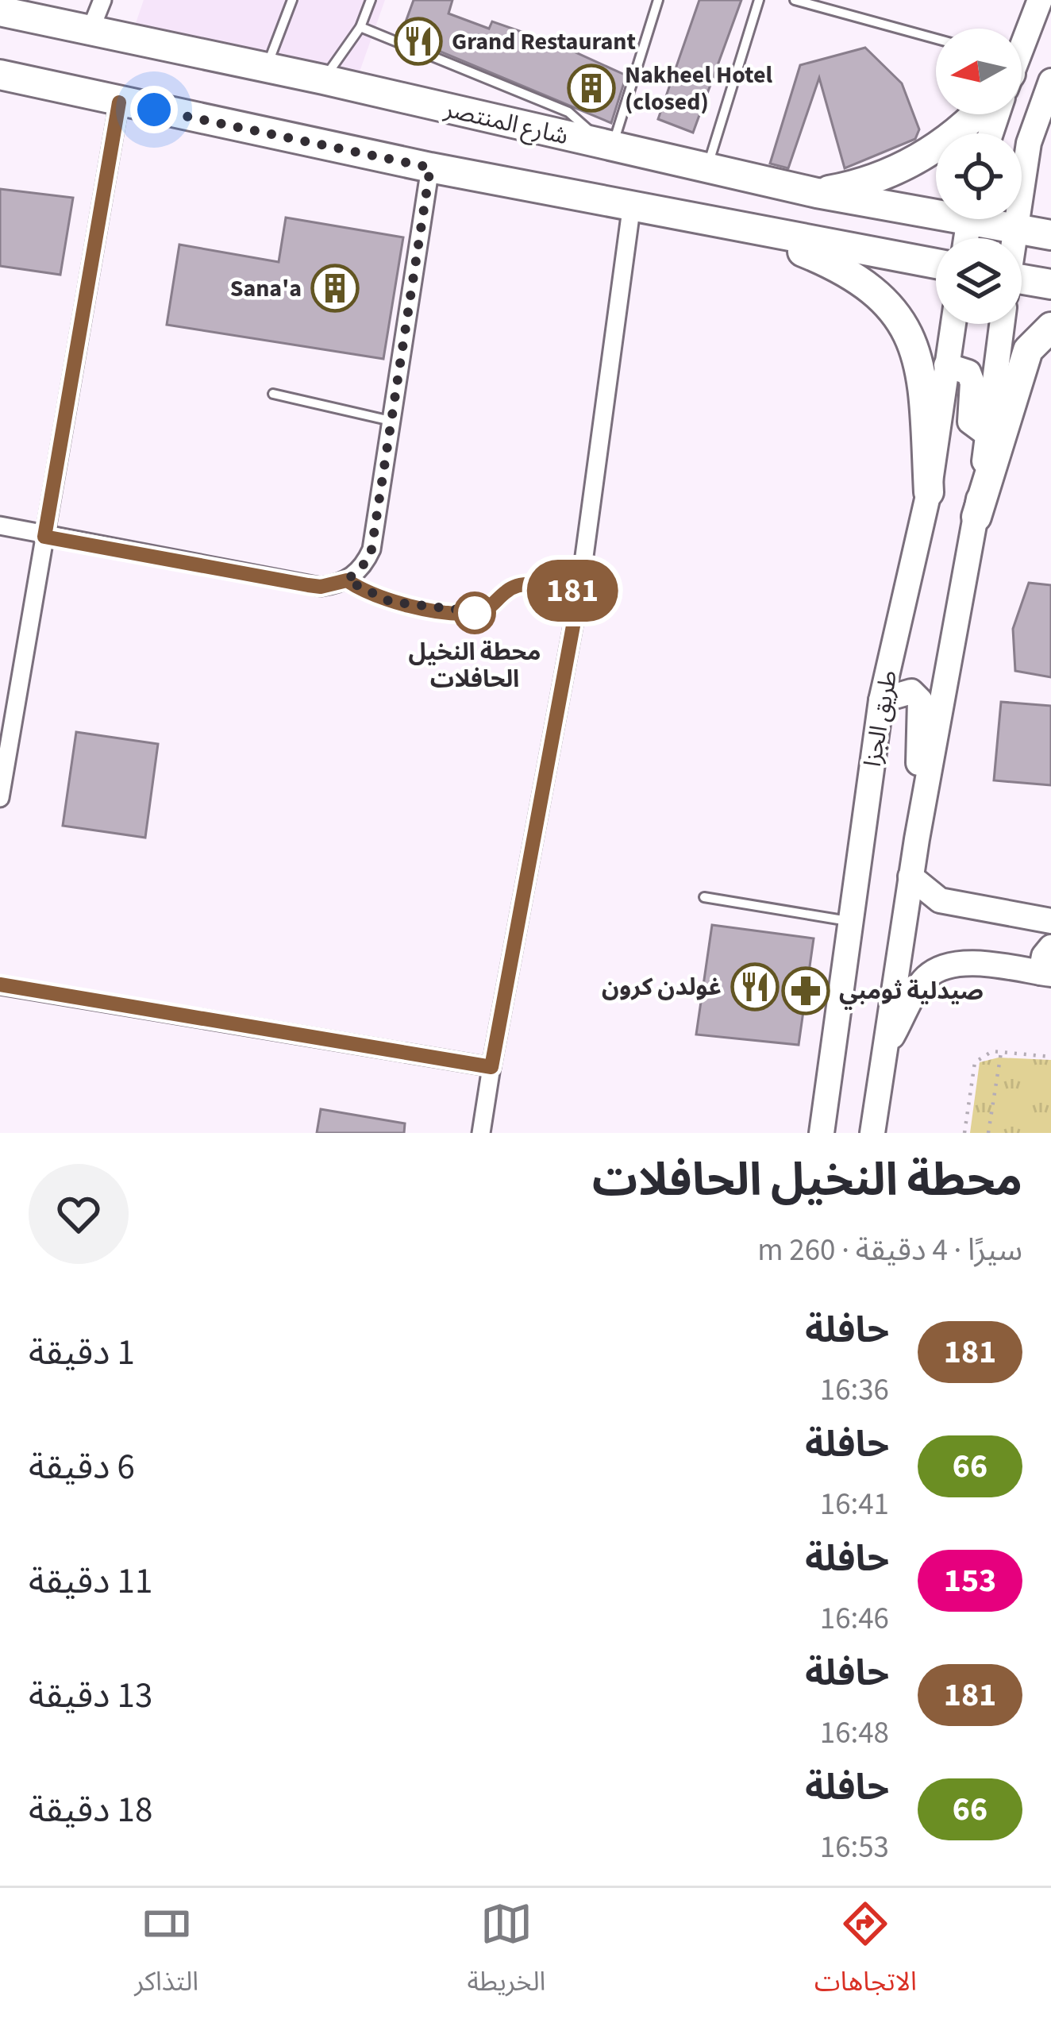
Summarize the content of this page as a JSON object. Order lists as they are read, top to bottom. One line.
{"streets":{"main road":["شارع المنتصر","طريق الجزا"]},"places":{"restaurant":["Grand Restaurant","غولدن كرون"],"building":["Nakheel Hotel (closed)","Sana'a"],"other":["محطة النخيل الحافلات"],"pharmacy":["صيدلية ثومبي"]},"lines":["bus line 181"],"north":"left","page":{"on_map":"181","heading":["محطة النخيل الحافلات","سيرًا · 4 دقيقة · 260 m"],"list":[{"mark":"181","name":"حافلة","note":"16:36","value":"1 دقيقة"},{"mark":"66","name":"حافلة","note":"16:41","value":"6 دقيقة"},{"mark":"153","name":"حافلة","note":"16:46","value":"11 دقيقة"},{"mark":"181","name":"حافلة","note":"16:48","value":"13 دقيقة"},{"mark":"66","name":"حافلة","note":"16:53","value":"18 دقيقة"}],"tabs":["الاتجاهات","الخريطة","التذاكر"]}}
